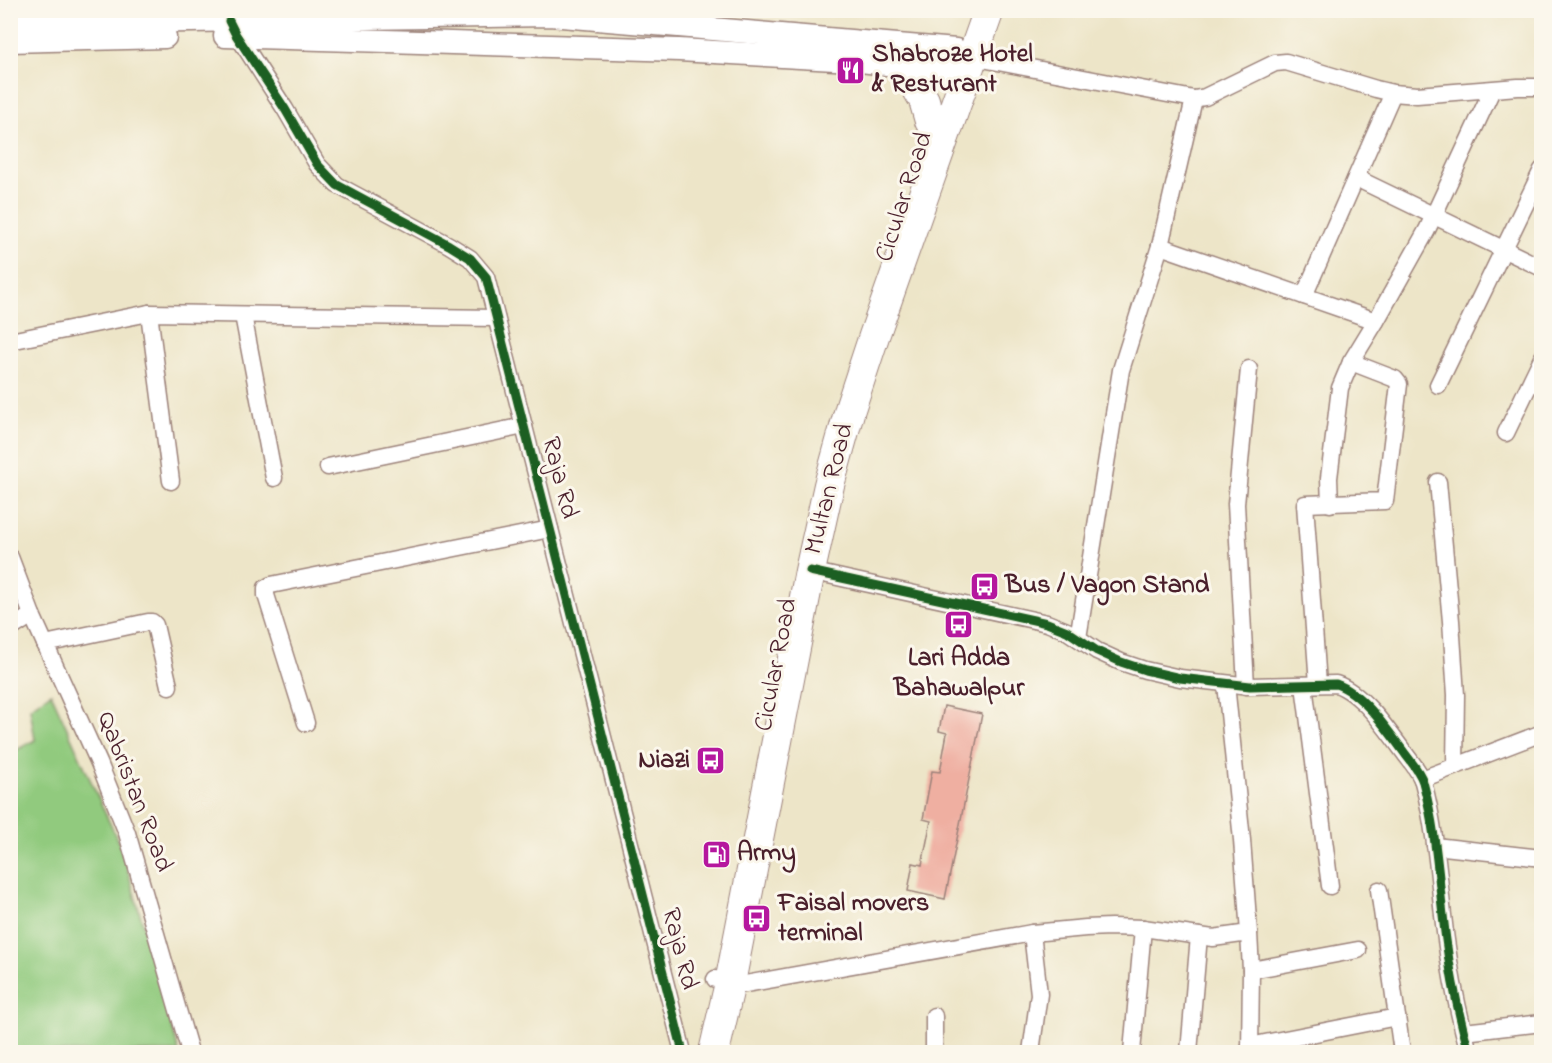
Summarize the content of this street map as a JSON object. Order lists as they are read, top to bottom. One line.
{"streets":{"highway":["Cicular Road","Multan Road"],"street":["Raja Rd","Qabristan Road"]},"crossings":[["Cicular Road","Multan Road"]],"places":{"restaurant":["Shabroze Hotel & Resturant"],"bus stop":["Bus / Vagon Stand","Lari Adda Bahawalpur","Niazi","Faisal movers terminal"],"fuel station":["Army"]}}
